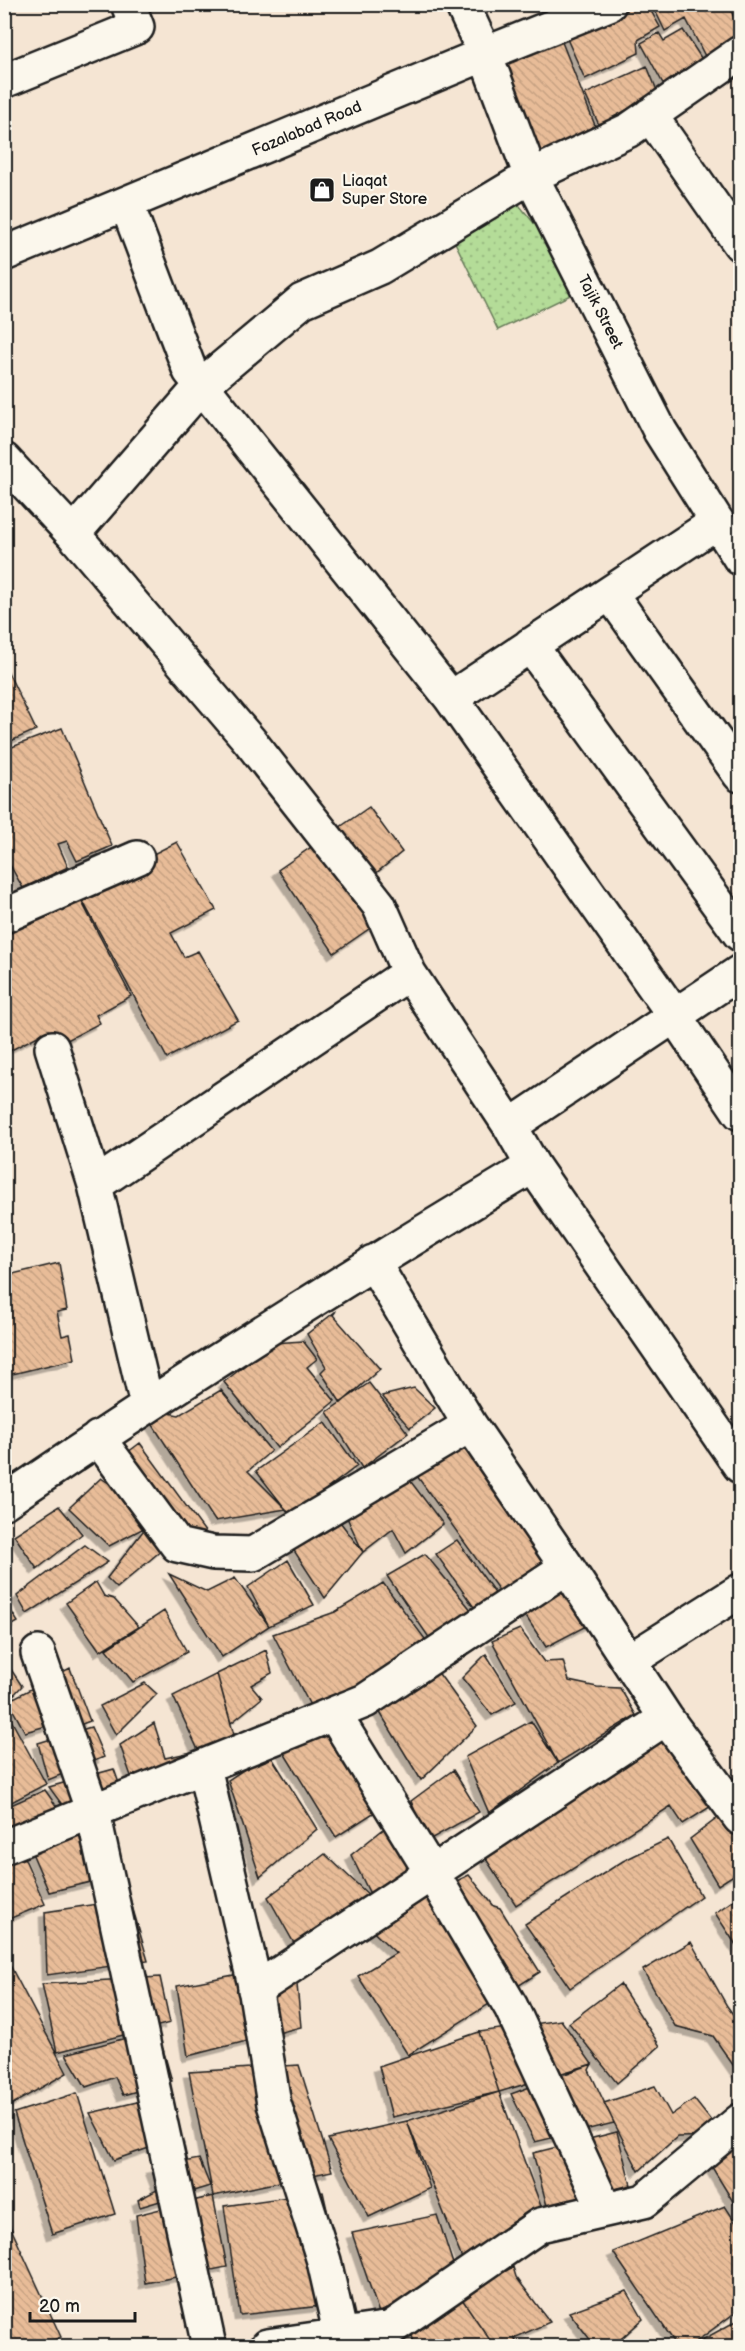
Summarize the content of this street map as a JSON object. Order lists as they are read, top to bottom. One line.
{"streets":{"street":["Fazalabad Road","Tajik Street"]},"crossings":[["Fazalabad Road","Tajik Street"]],"places":{"shop":["Liaqat Super Store"]},"scale_bar":"20 m"}
